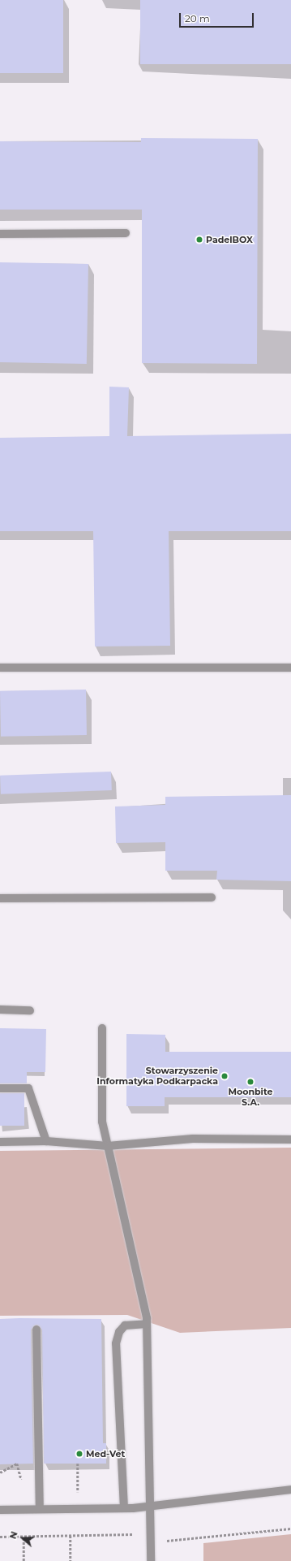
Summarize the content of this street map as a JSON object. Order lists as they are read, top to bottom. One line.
{"places":["PadelBOX","Stowarzyszenie Informatyka Podkarpacka","Moonbite S.A.","Med-Vet"],"scale_bar":"20 m","north":"left"}
